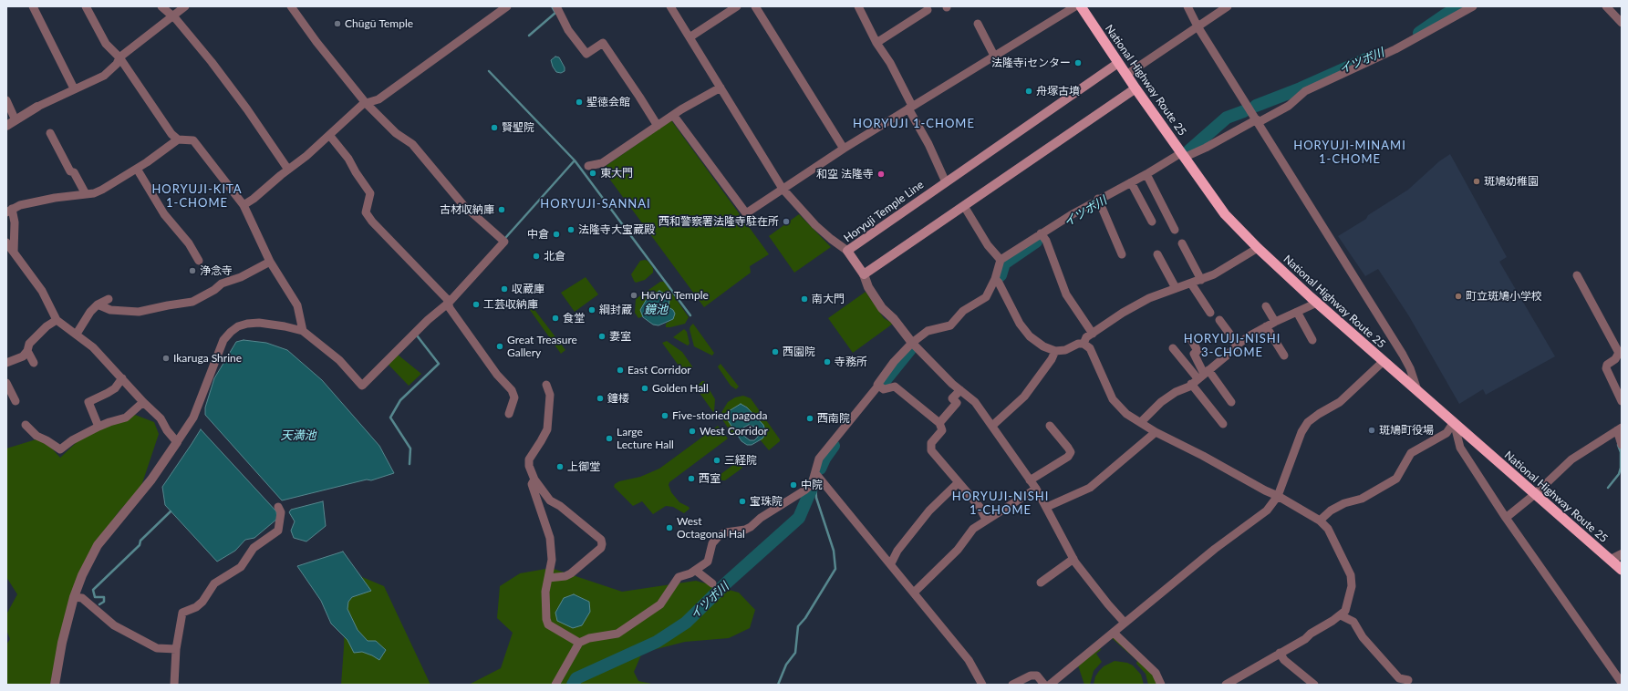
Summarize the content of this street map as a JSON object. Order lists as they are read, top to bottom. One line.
{"streets":{"highway":["National Highway Route 25"],"main road":["Horyuji Temple Line"]},"crossings":[["National Highway Route 25","Horyuji Temple Line"]],"districts":["HORYUJI 1-CHOME","HORYUJI-MINAMI 1-CHOME","HORYUJI-KITA 1-CHOME","HORYUJI-SANNAI","HORYUJI-NISHI 3-CHOME","HORYUJI-NISHI 1-CHOME"],"water":["イツボ川","鏡池","天満池"],"places":["Chūgū Temple","法隆寺iセンター","舟塚古墳","聖徳会館","賢聖院","東大門","和空 法隆寺","斑鳩幼稚園","古材収納庫","西和警察署法隆寺駐在所","法隆寺大宝蔵殿","中倉","北倉","浄念寺","収蔵庫","Hōryū Temple","町立斑鳩小学校","南大門","工芸収納庫","綱封蔵","食堂","妻室","Great Treasure Gallery","西園院","Ikaruga Shrine","寺務所","East Corridor","Golden Hall","鐘楼","Five-storied pagoda","西南院","斑鳩町役場","West Corridor","Large Lecture Hall","三経院","上御堂","西室","中院","宝珠院","West Octagonal Hal"]}
